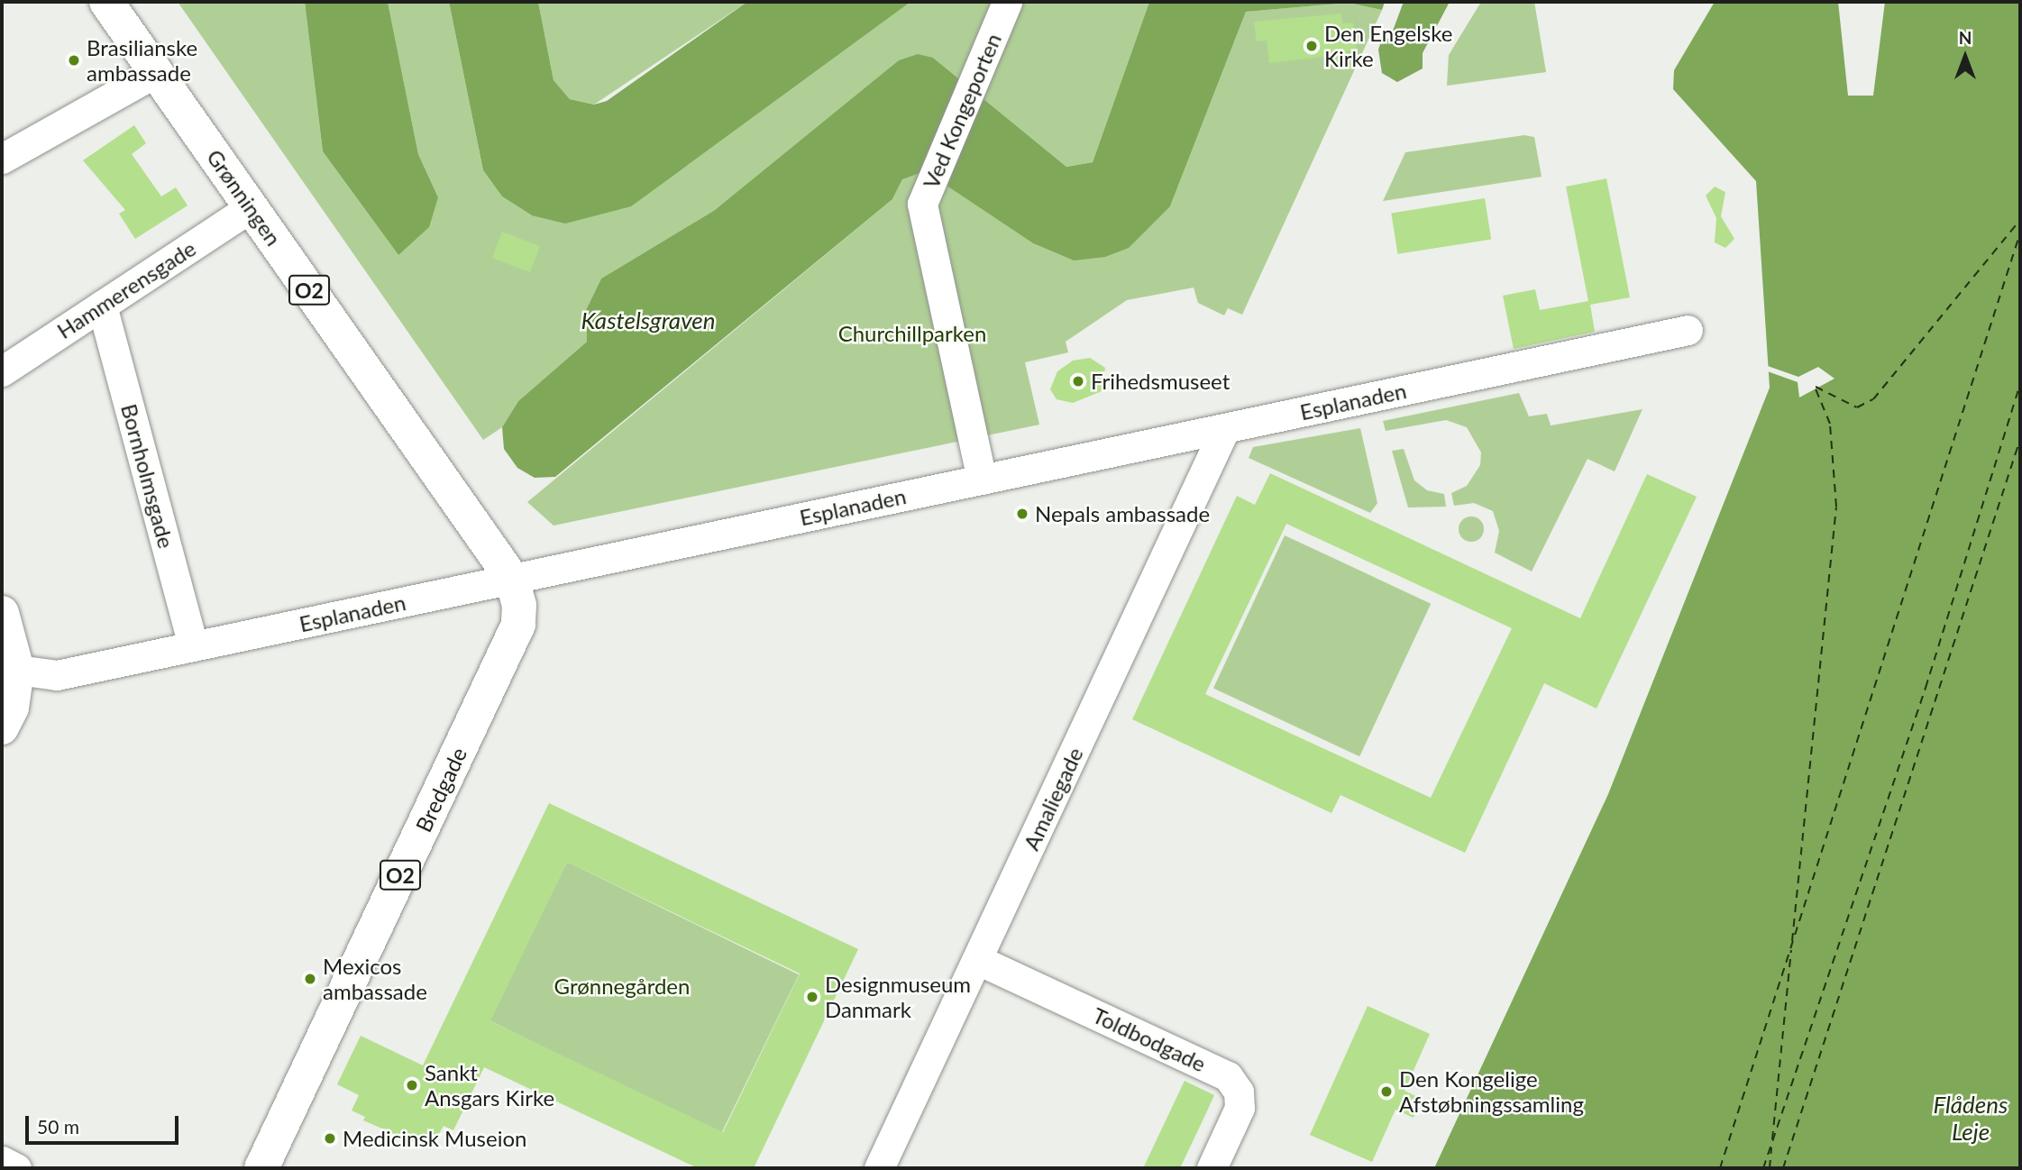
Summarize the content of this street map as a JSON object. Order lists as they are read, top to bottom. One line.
{"streets":{"main road":["Grønningen","O2","Bredgade"],"street":["Ved Kongeporten","Hammerensgade","Esplanaden","Bornholmsgade","Amaliegade","Toldbodgade"]},"crossings":[["Ved Kongeporten","Esplanaden"],["Grønningen","Hammerensgade"],["Grønningen","Esplanaden"],["Grønningen","Bredgade"],["Hammerensgade","Bornholmsgade"],["Esplanaden","Bornholmsgade"],["Esplanaden","Bredgade"],["Esplanaden","Amaliegade"],["Amaliegade","Toldbodgade"]],"water":["Kastelsgraven","Flådens Leje"],"parks":["Churchillparken","Grønnegården"],"places":["Den Engelske Kirke","Brasilianske ambassade","Frihedsmuseet","Nepals ambassade","Mexicos ambassade","Designmuseum Danmark","Sankt Ansgars Kirke","Den Kongelige Afstøbningssamling","Medicinsk Museion"],"scale_bar":"50 m","north":"top"}
